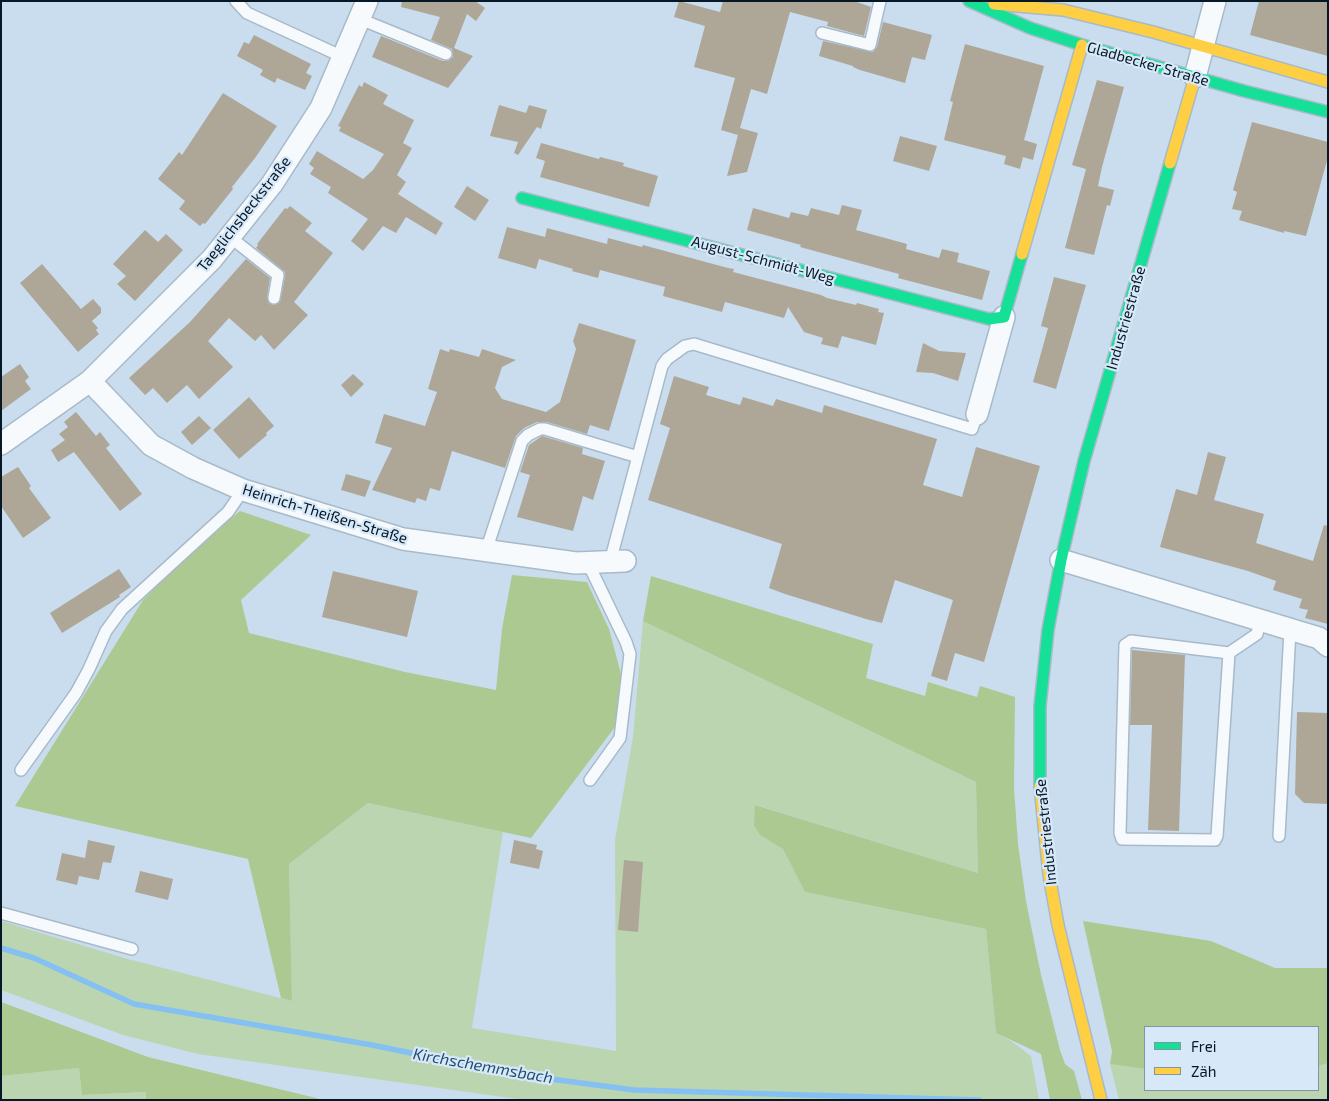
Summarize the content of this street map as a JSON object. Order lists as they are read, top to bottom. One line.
{"streets":{"street":["Gladbecker Straße","Taeglichsbeckstraße","August-Schmidt-Weg","Industriestraße","Heinrich-Theißen-Straße"]},"crossings":[["Gladbecker Straße","Industriestraße"],["Taeglichsbeckstraße","Heinrich-Theißen-Straße"]],"water":["Kirchschemmsbach"],"legend":["Frei","Zäh"]}
